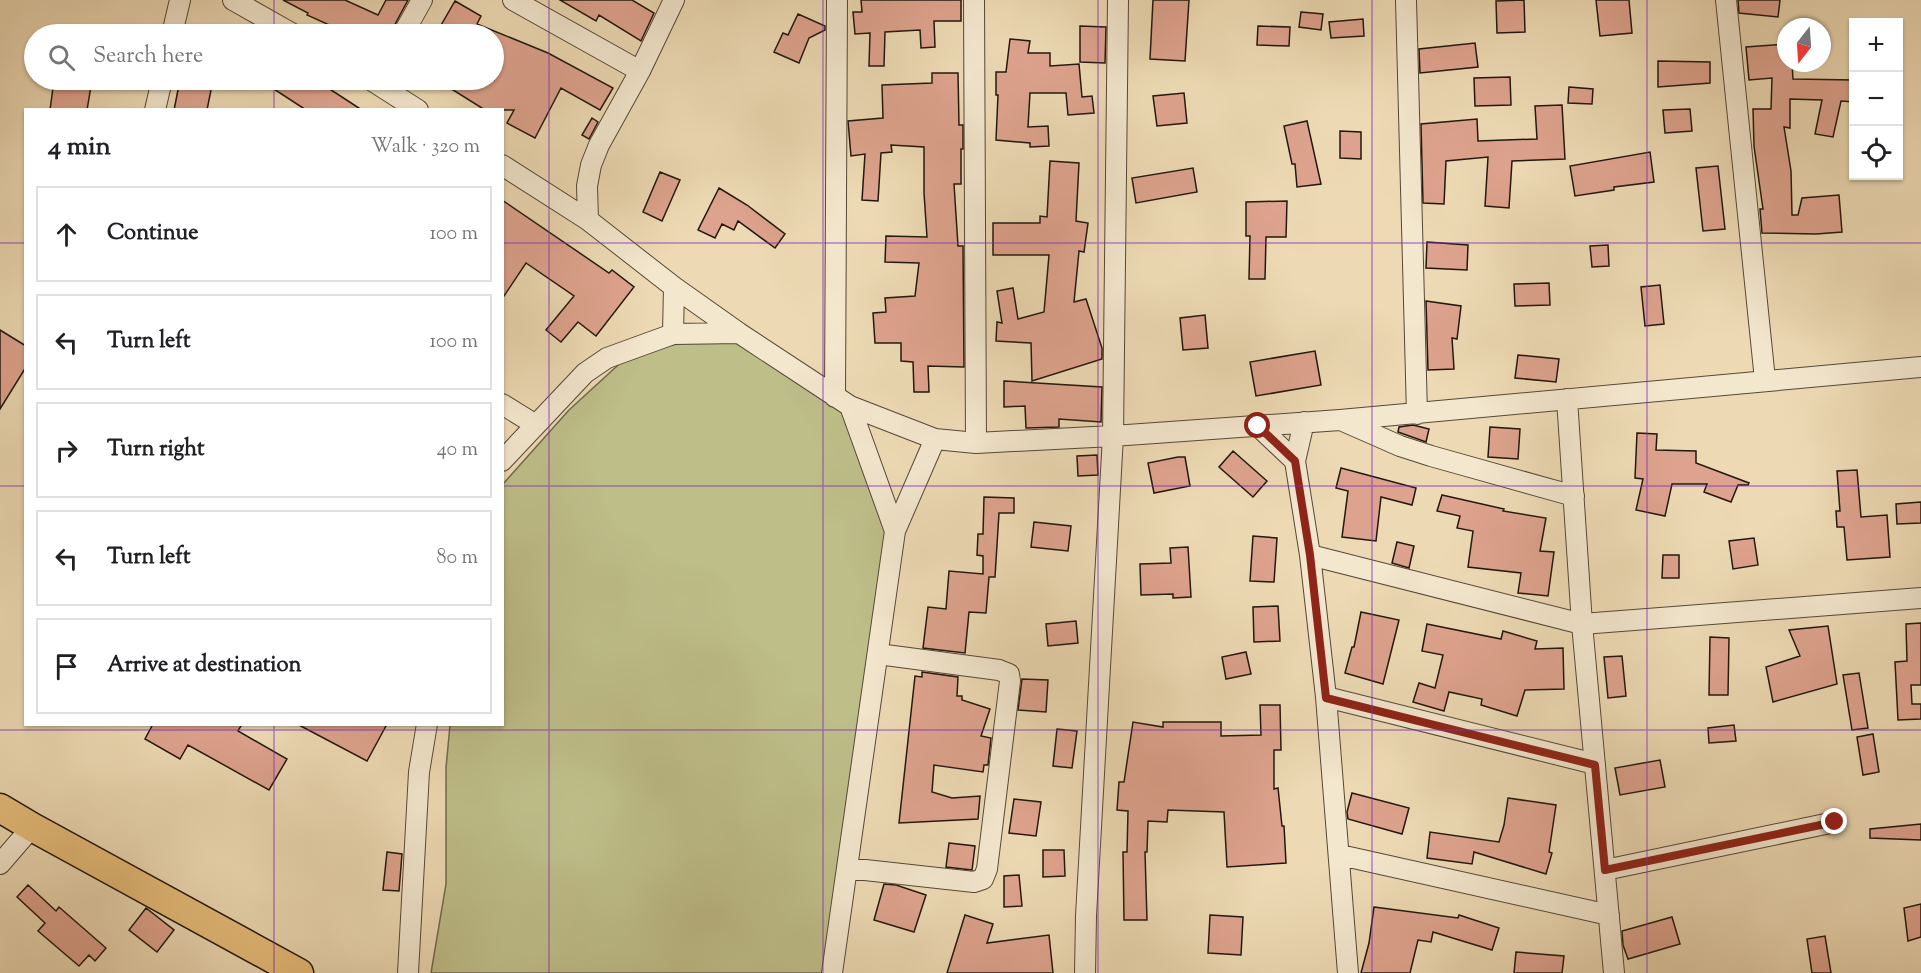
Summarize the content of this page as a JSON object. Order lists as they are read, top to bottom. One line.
{"north":"bottom","page":{"map_buttons":["+","−"],"search":"Search here","heading":["4 min","Walk · 320 m"],"list":[["Continue","100 m"],["Turn left","100 m"],["Turn right","40 m"],["Turn left","80 m"],"Arrive at destination"]}}
